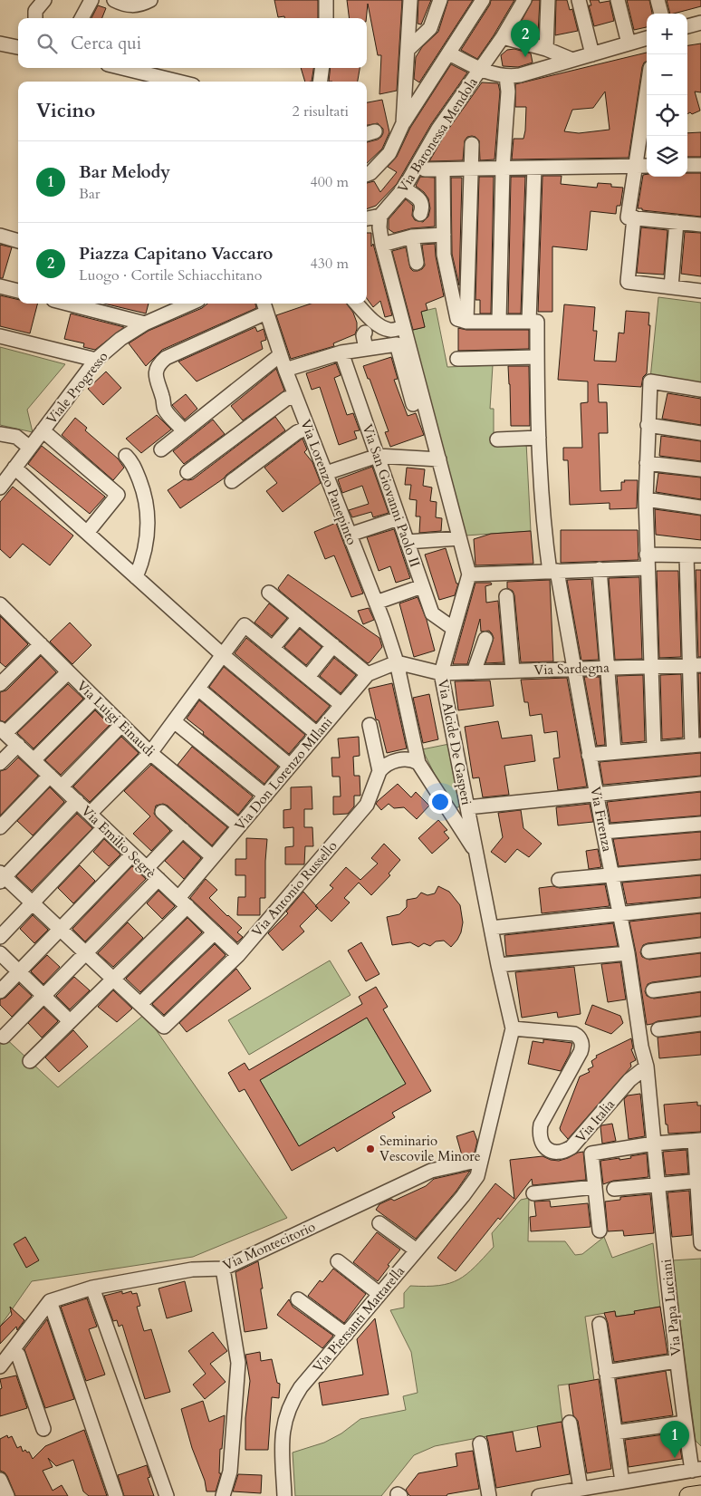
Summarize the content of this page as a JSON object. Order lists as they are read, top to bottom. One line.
{"streets":{"street":["Via Baronessa Mendola","Viale Progresso","Via Lorenzo Panepinto","Via San Giovanni Paolo II","Via Sardegna","Via Luigi Einaudi","Via Alcide De Gasperi","Via Don Lorenzo MIlani","Via Firenza","Via Emilio Segrè","Via Antonio Russello","Via Italia","Via Montecitorio","Via Papa Luciani","Via Piersanti Mattarella"]},"crossings":[["Via Lorenzo Panepinto","Via Sardegna"],["Via Lorenzo Panepinto","Via Don Lorenzo MIlani"],["Via San Giovanni Paolo II","Via Alcide De Gasperi"],["Via Sardegna","Via Alcide De Gasperi"],["Via Sardegna","Via Don Lorenzo MIlani"],["Via Sardegna","Via Firenza"],["Via Luigi Einaudi","Via Don Lorenzo MIlani"],["Via Alcide De Gasperi","Via Italia"],["Via Alcide De Gasperi","Via Montecitorio"],["Via Alcide De Gasperi","Via Piersanti Mattarella"],["Via Don Lorenzo MIlani","Via Emilio Segrè"],["Via Firenza","Via Italia"],["Via Emilio Segrè","Via Antonio Russello"],["Via Montecitorio","Via Piersanti Mattarella"]],"places":["Seminario Vescovile Minore"],"page":{"map_buttons":["+","−"],"search":"Cerca qui","pins":["2","1"],"heading":["Vicino","2 risultati"],"list":[{"mark":"1","name":"Bar Melody","note":"Bar","value":"400 m"},{"mark":"2","name":"Piazza Capitano Vaccaro","note":"Luogo · Cortile Schiacchitano","value":"430 m"}]}}
